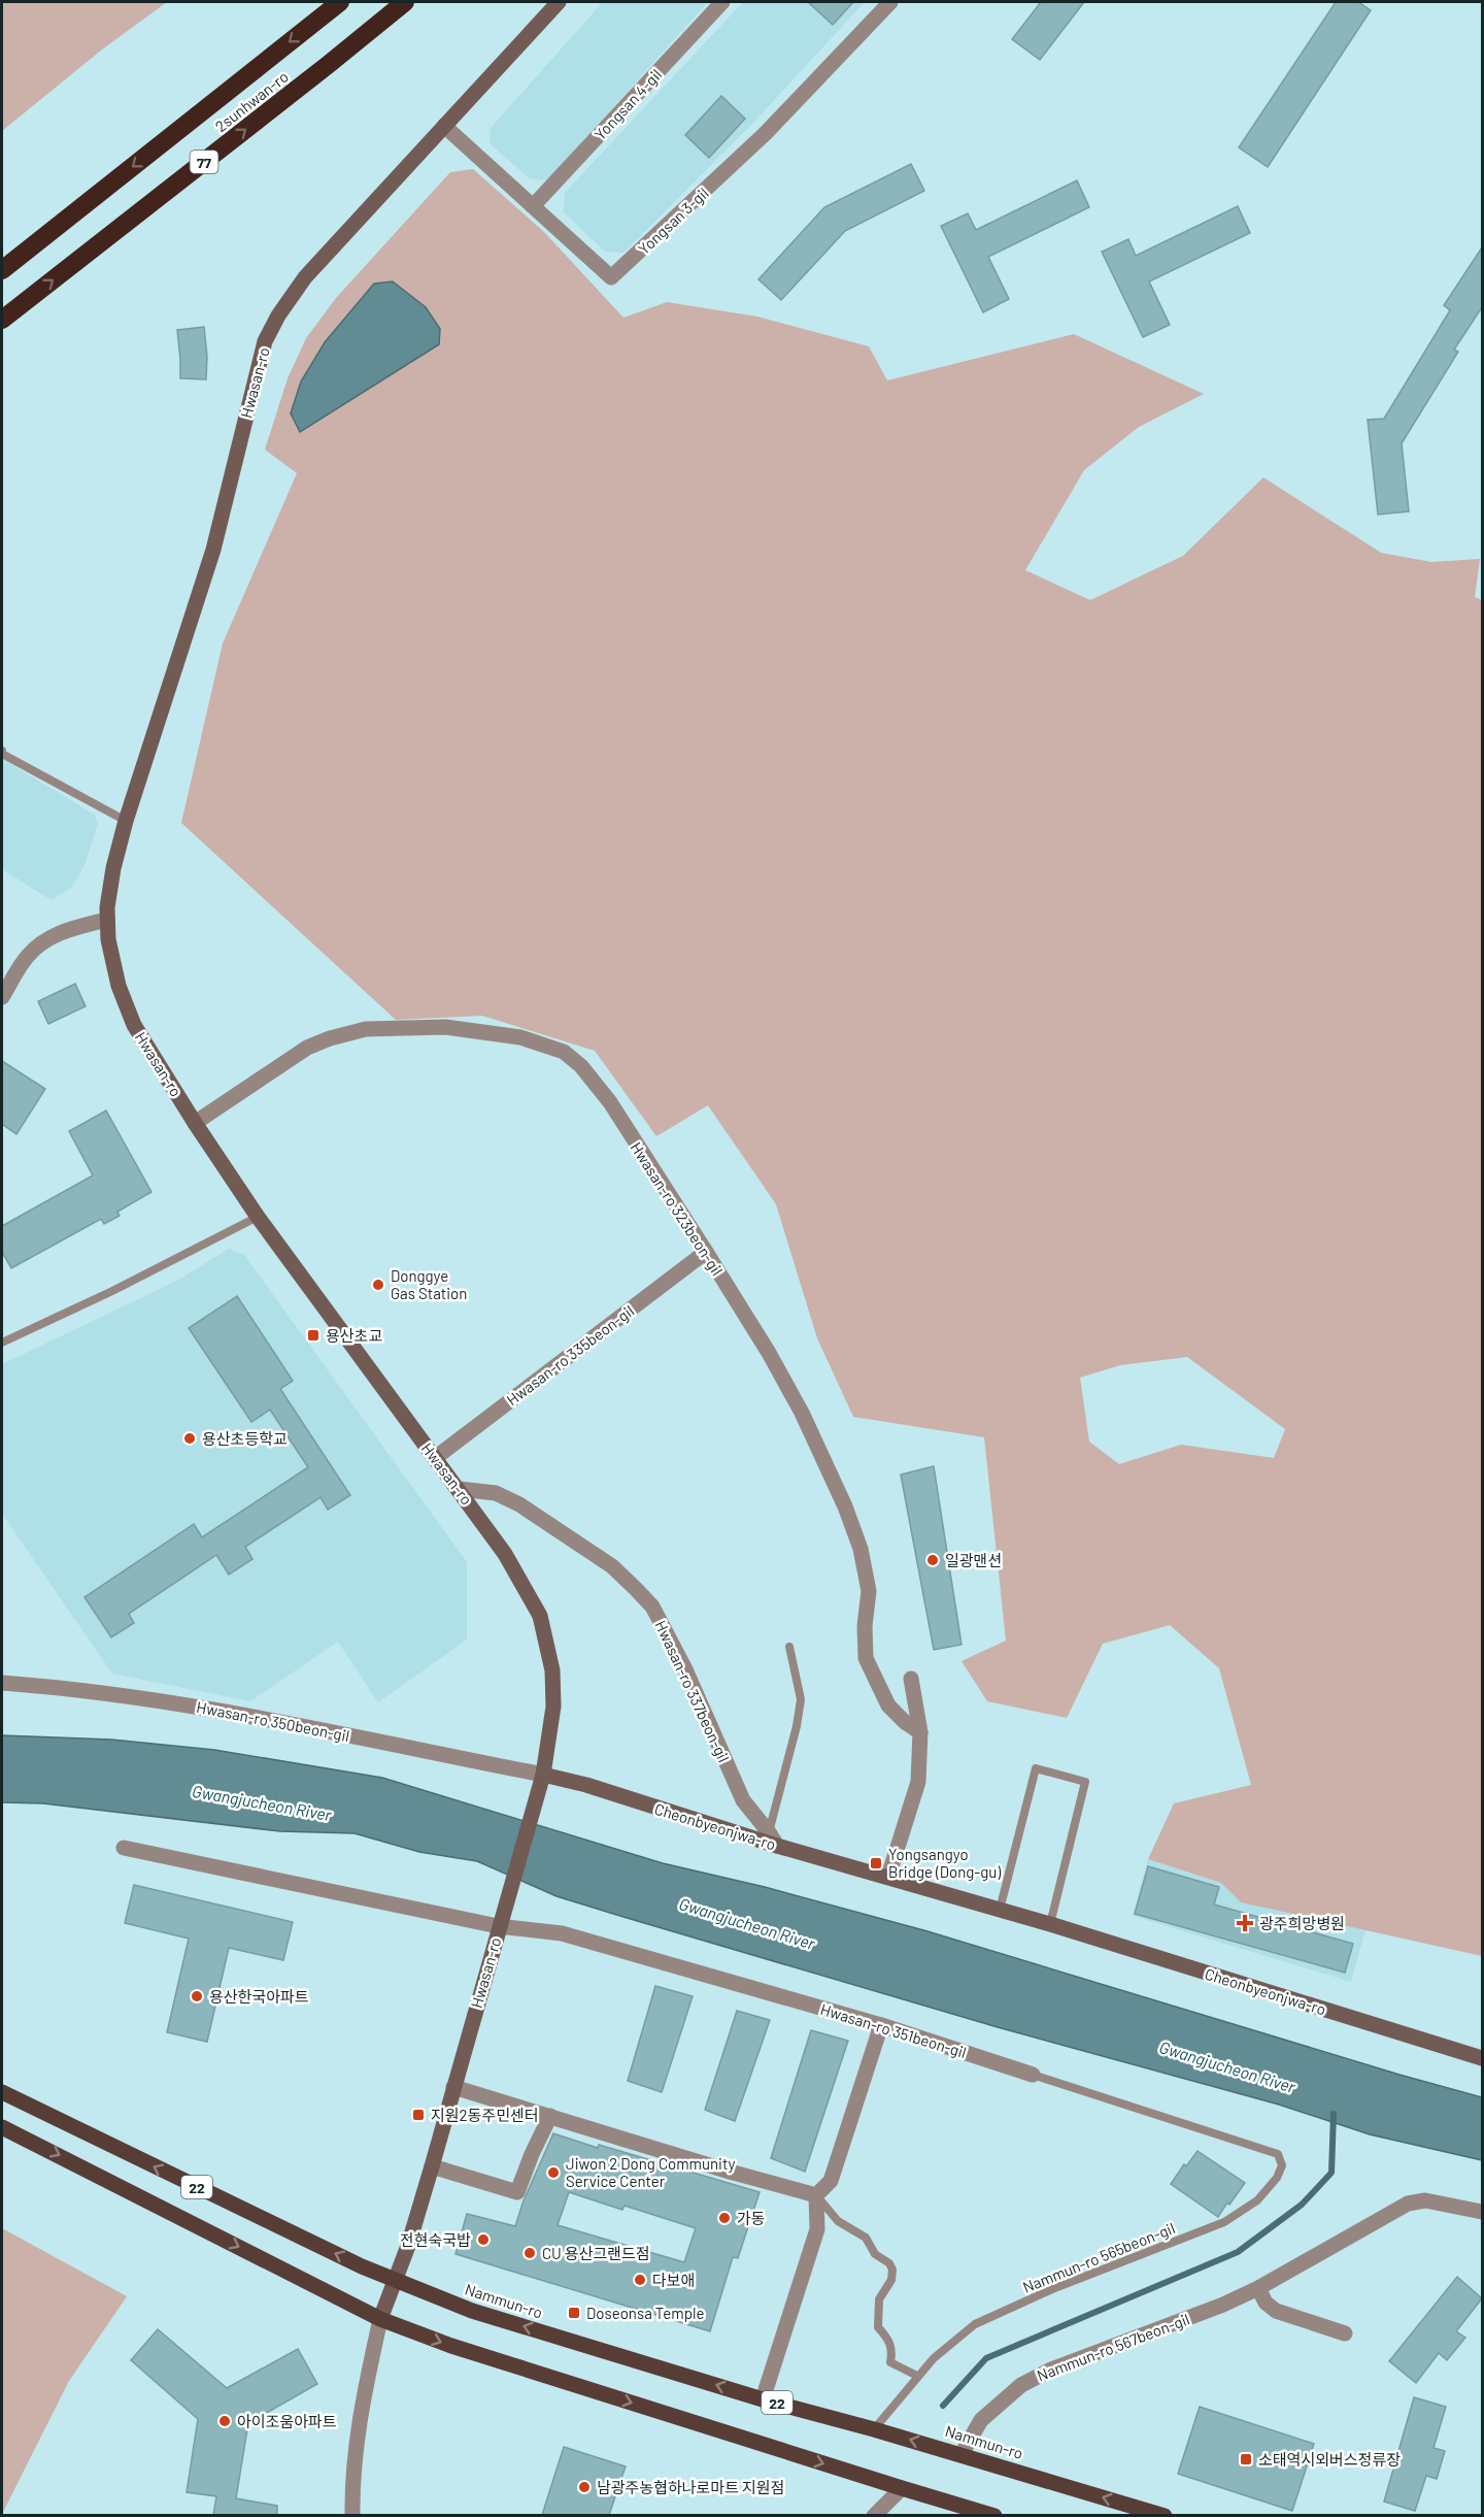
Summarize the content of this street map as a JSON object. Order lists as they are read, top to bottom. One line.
{"streets":{"highway":["2sunhwan-ro","77"],"main road":["Hwasan-ro","Cheonbyeonjwa-ro","22","Nammun-ro"],"street":["Yongsan 4-gil","Yongsan 3-gil","Hwasan-ro 323beon-gil","Hwasan-ro 335beon-gil","Hwasan-ro 337beon-gil","Hwasan-ro 350beon-gil","Hwasan-ro 351beon-gil","Nammun-ro 567beon-gil"],"lane":["Nammun-ro 565beon-gil"]},"crossings":[["Yongsan 4-gil","Yongsan 3-gil"],["Yongsan 3-gil","Hwasan-ro"],["Hwasan-ro","Hwasan-ro 323beon-gil"],["Hwasan-ro","Hwasan-ro 335beon-gil"],["Hwasan-ro","Hwasan-ro 337beon-gil"],["Hwasan-ro","Hwasan-ro 350beon-gil"],["Hwasan-ro","Cheonbyeonjwa-ro"],["Hwasan-ro","Hwasan-ro 351beon-gil"],["Hwasan-ro","22"],["Hwasan-ro","Nammun-ro"],["Hwasan-ro 323beon-gil","Hwasan-ro 335beon-gil"],["Hwasan-ro 337beon-gil","Cheonbyeonjwa-ro"],["Hwasan-ro 350beon-gil","Cheonbyeonjwa-ro"],["Hwasan-ro 351beon-gil","Nammun-ro 565beon-gil"],["Nammun-ro 565beon-gil","Nammun-ro"],["Nammun-ro","Nammun-ro 567beon-gil"]],"water":["Gwangjucheon River"],"places":{"other":["Donggye Gas Station","용산초등학교","일광맨션","용산한국아파트","Jiwon 2 Dong Community Service Center","가동","전현숙국밥","CU 용산그랜드점","다보애","아이조움아파트","남광주농협하나로마트 지원점"],"transit":["용산초교","Yongsangyo Bridge (Dong-gu)","지원2동주민센터","Doseonsa Temple","소태역시외버스정류장"],"health":["광주희망병원"]}}
